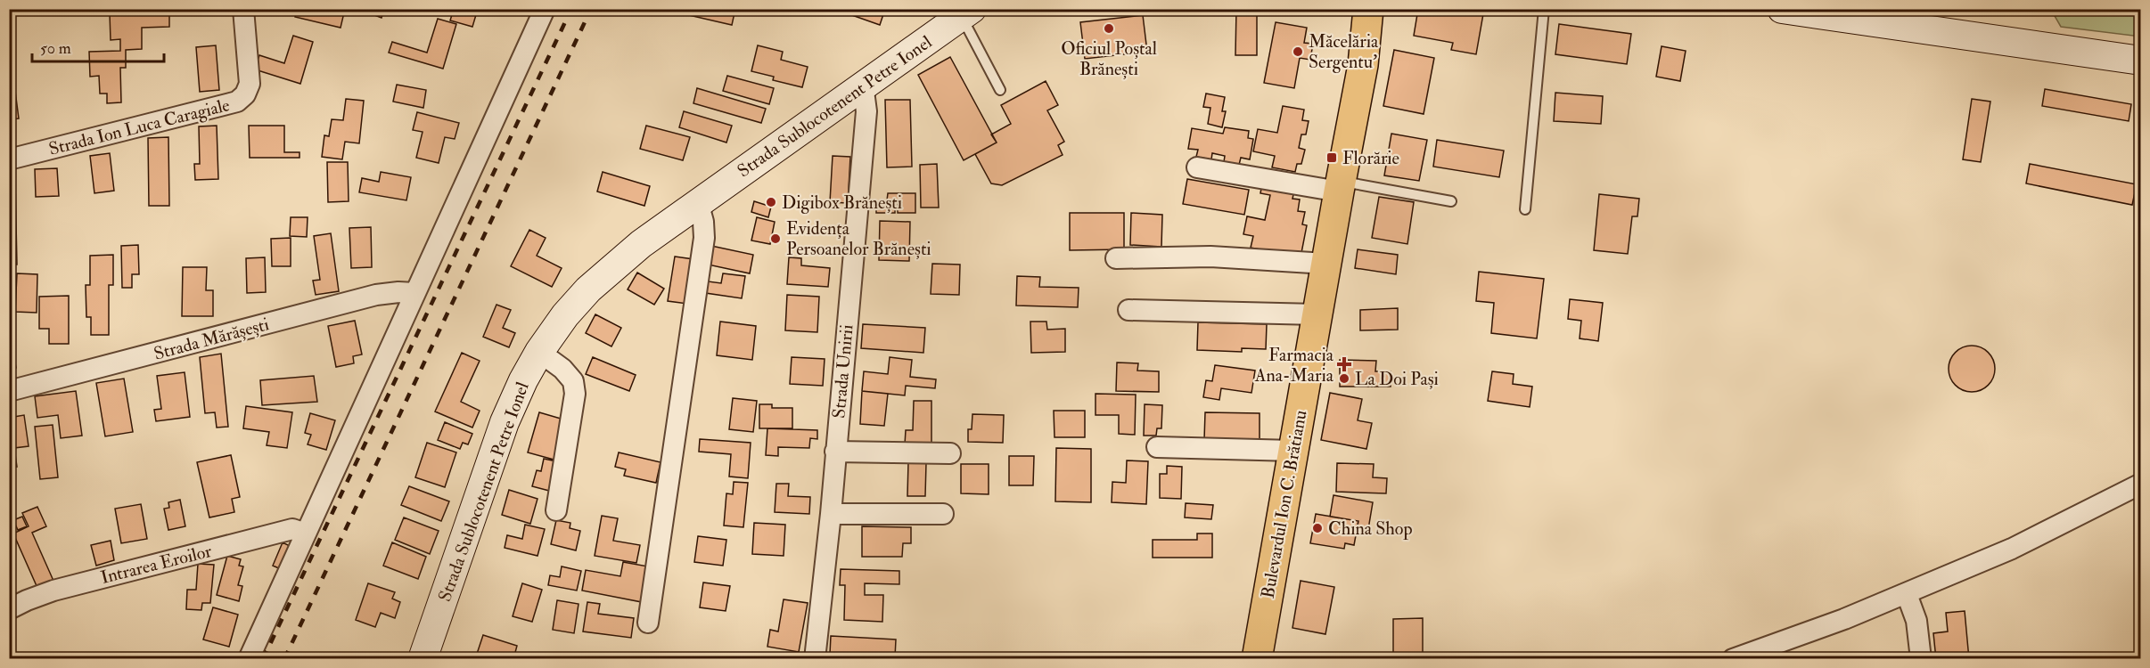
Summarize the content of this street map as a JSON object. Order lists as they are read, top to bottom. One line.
{"streets":{"main road":["Strada Sublocotenent Petre Ionel","Bulevardul Ion C. Brătianu"],"street":["Strada Ion Luca Caragiale","Strada Mărășești","Strada Unirii","Intrarea Eroilor"]},"crossings":[["Strada Sublocotenent Petre Ionel","Strada Unirii"]],"places":{"other":["Oficiul Poștal Brănești","Măcelăria Sergentu'","Digibox Brănești","Evidența Persoanelor Brănești","La Doi Pași","China Shop"],"transit":["Florărie"],"health":["Farmacia Ana-Maria"]},"scale_bar":"50 m"}
